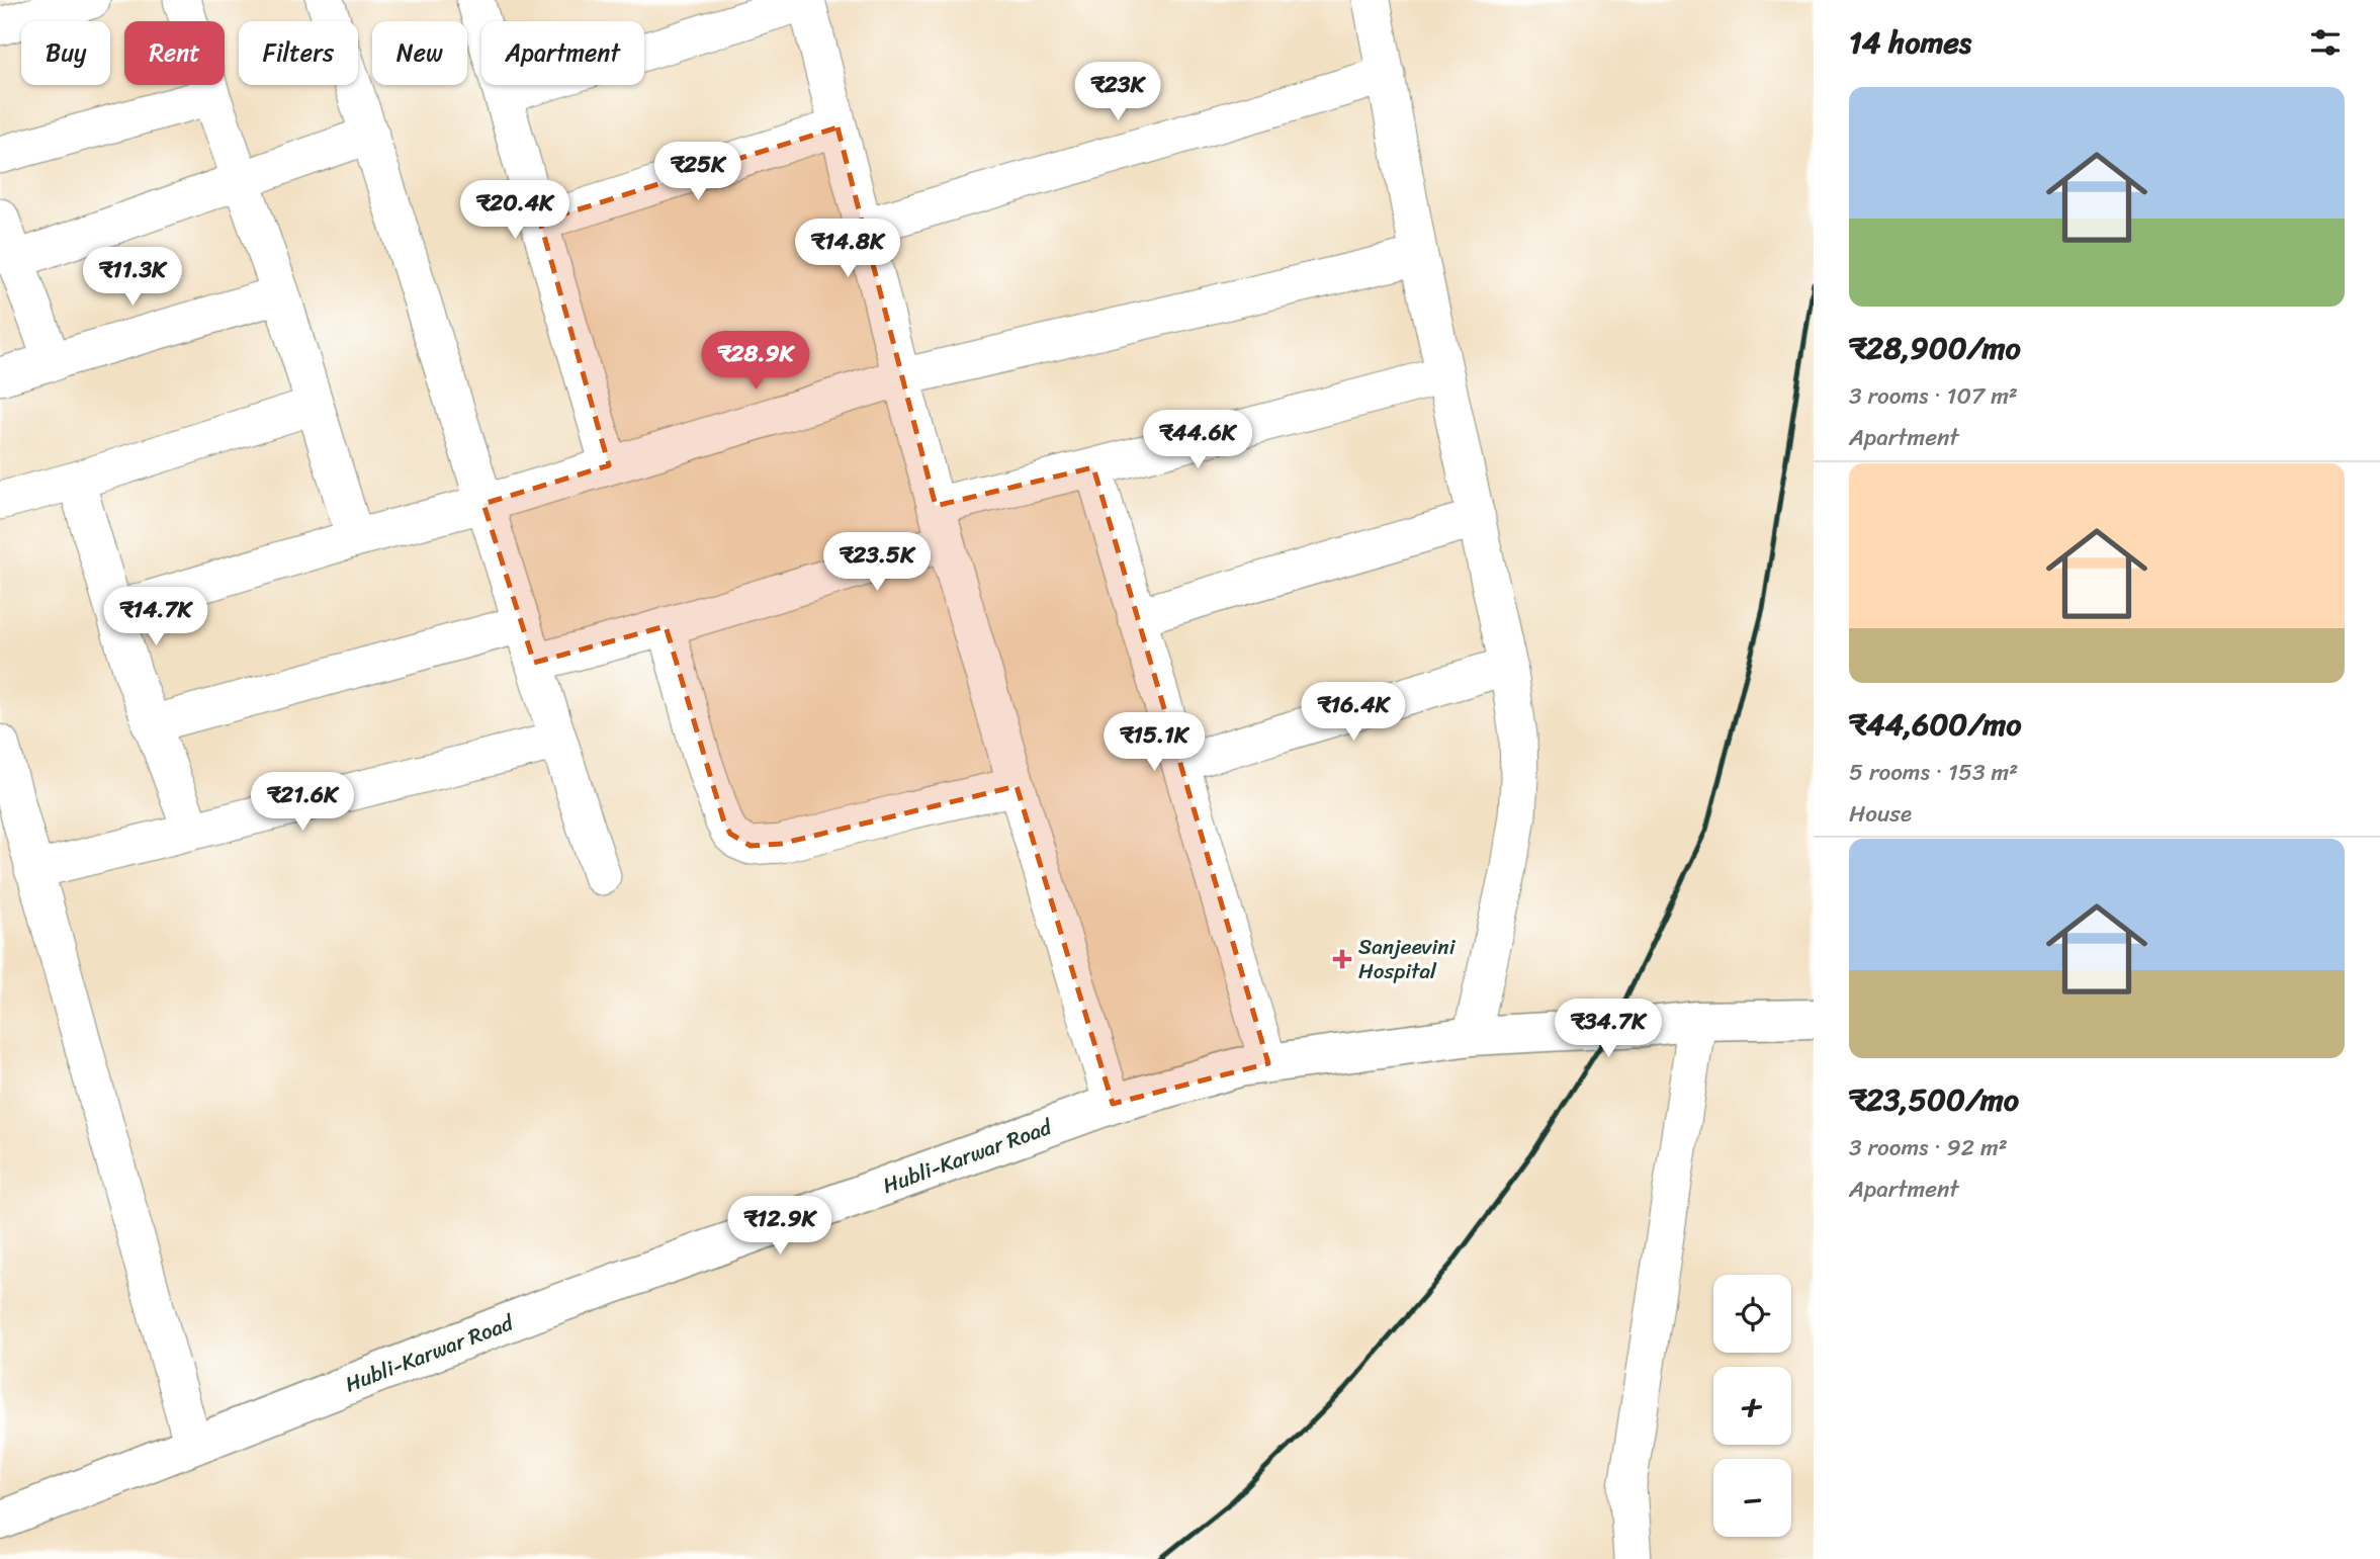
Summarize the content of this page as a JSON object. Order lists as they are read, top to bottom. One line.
{"streets":{"main road":["Hubli-Karwar Road"]},"places":{"health":["Sanjeevini Hospital"]},"page":{"heading":"14 homes","chip":["Buy","Rent","Filters","New","Apartment"],"price":["₹23K","₹25K","₹20.4K","₹14.8K","₹11.3K","₹28.9K","₹44.6K","₹23.5K","₹14.7K","₹16.4K","₹15.1K","₹21.6K","₹34.7K","₹12.9K"],"list":[{"name":"₹28,900/mo","note":"3 rooms · 107 m² · Apartment"},{"name":"₹44,600/mo","note":"5 rooms · 153 m² · House"},{"name":"₹23,500/mo","note":"3 rooms · 92 m² · Apartment"}],"map_buttons":["+","−"]}}
